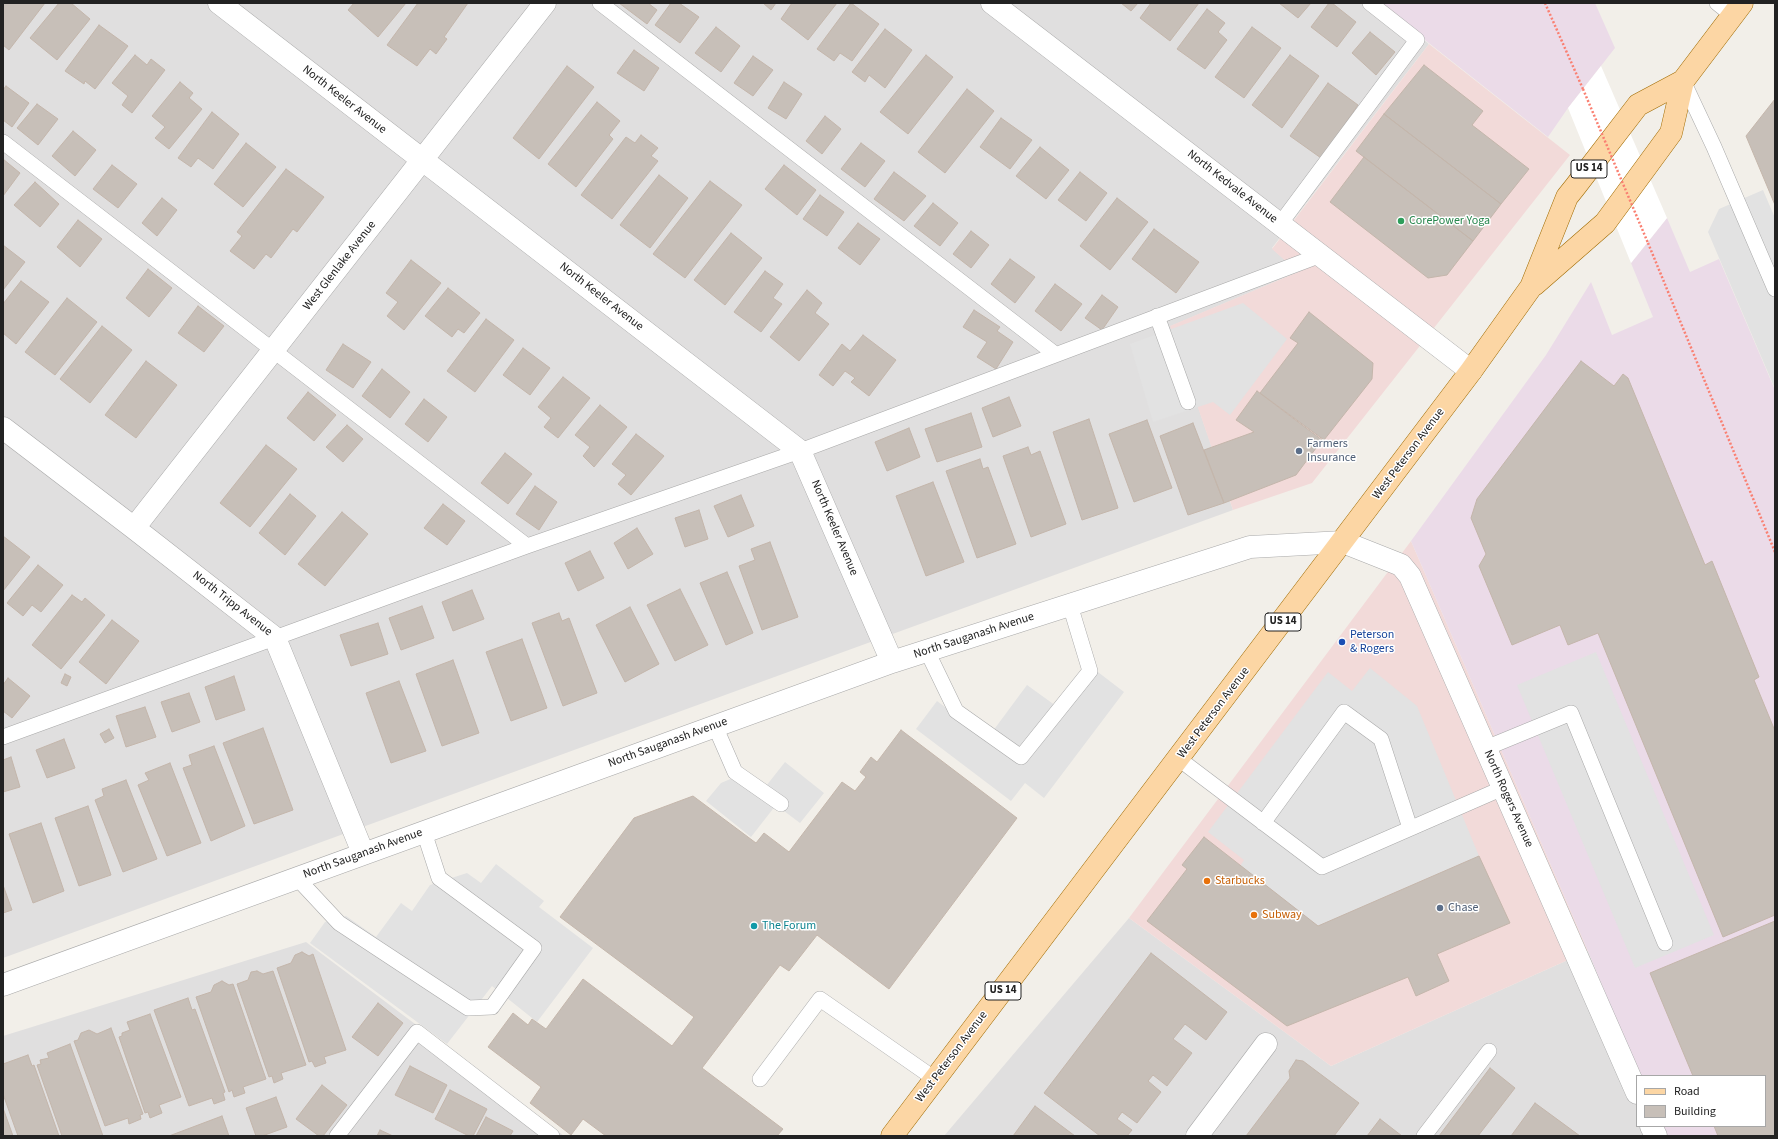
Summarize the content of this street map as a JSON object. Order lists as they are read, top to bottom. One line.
{"streets":{"main road":["US 14","West Peterson Avenue"],"street":["North Keeler Avenue","North Kedvale Avenue","West Glenlake Avenue","North Tripp Avenue","North Sauganash Avenue","North Rogers Avenue"]},"crossings":[["North Keeler Avenue","West Glenlake Avenue"],["North Keeler Avenue","North Sauganash Avenue"],["North Kedvale Avenue","West Peterson Avenue"],["West Glenlake Avenue","North Tripp Avenue"],["West Peterson Avenue","North Sauganash Avenue"],["West Peterson Avenue","North Rogers Avenue"],["North Tripp Avenue","North Sauganash Avenue"],["North Sauganash Avenue","North Rogers Avenue"]],"places":["CorePower Yoga","Farmers Insurance","Peterson & Rogers","Starbucks","Chase","Subway","The Forum"],"legend":["Road","Building"]}
